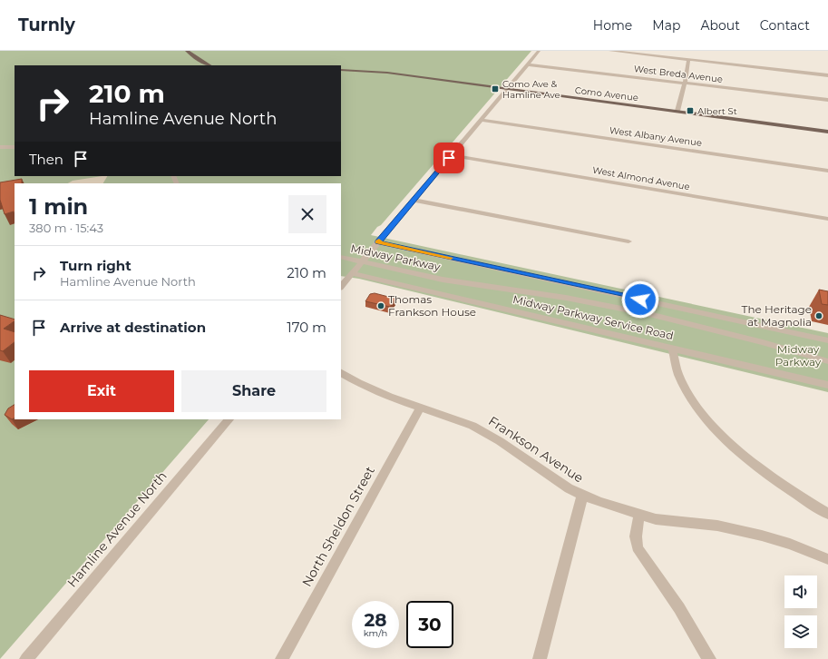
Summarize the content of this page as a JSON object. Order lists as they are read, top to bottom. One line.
{"streets":{"main road":["Como Avenue"],"street":["West Breda Avenue","West Albany Avenue","West Almond Avenue","Midway Parkway","Midway Parkway Service Road","Frankson Avenue","North Sheldon Street","Hamline Avenue North"]},"crossings":[["Frankson Avenue","North Sheldon Street"]],"parks":["Midway Parkway"],"places":{"transit":["Como Ave & Hamline Ave","Albert St"],"other":["Thomas Frankson House","The Heritage at Magnolia"]},"page":{"header":"Turnly","nav":["Home","Map","About","Contact"],"turn":["210 m","Hamline Avenue North"],"then":"Then","heading":["1 min","380 m · 15:43"],"list":[{"name":"Turn right","note":"Hamline Avenue North","value":"210 m"},{"name":"Arrive at destination","value":"170 m"}],"buttons":["Exit","Share"],"speed":"28 km/h","limit":"30"}}
